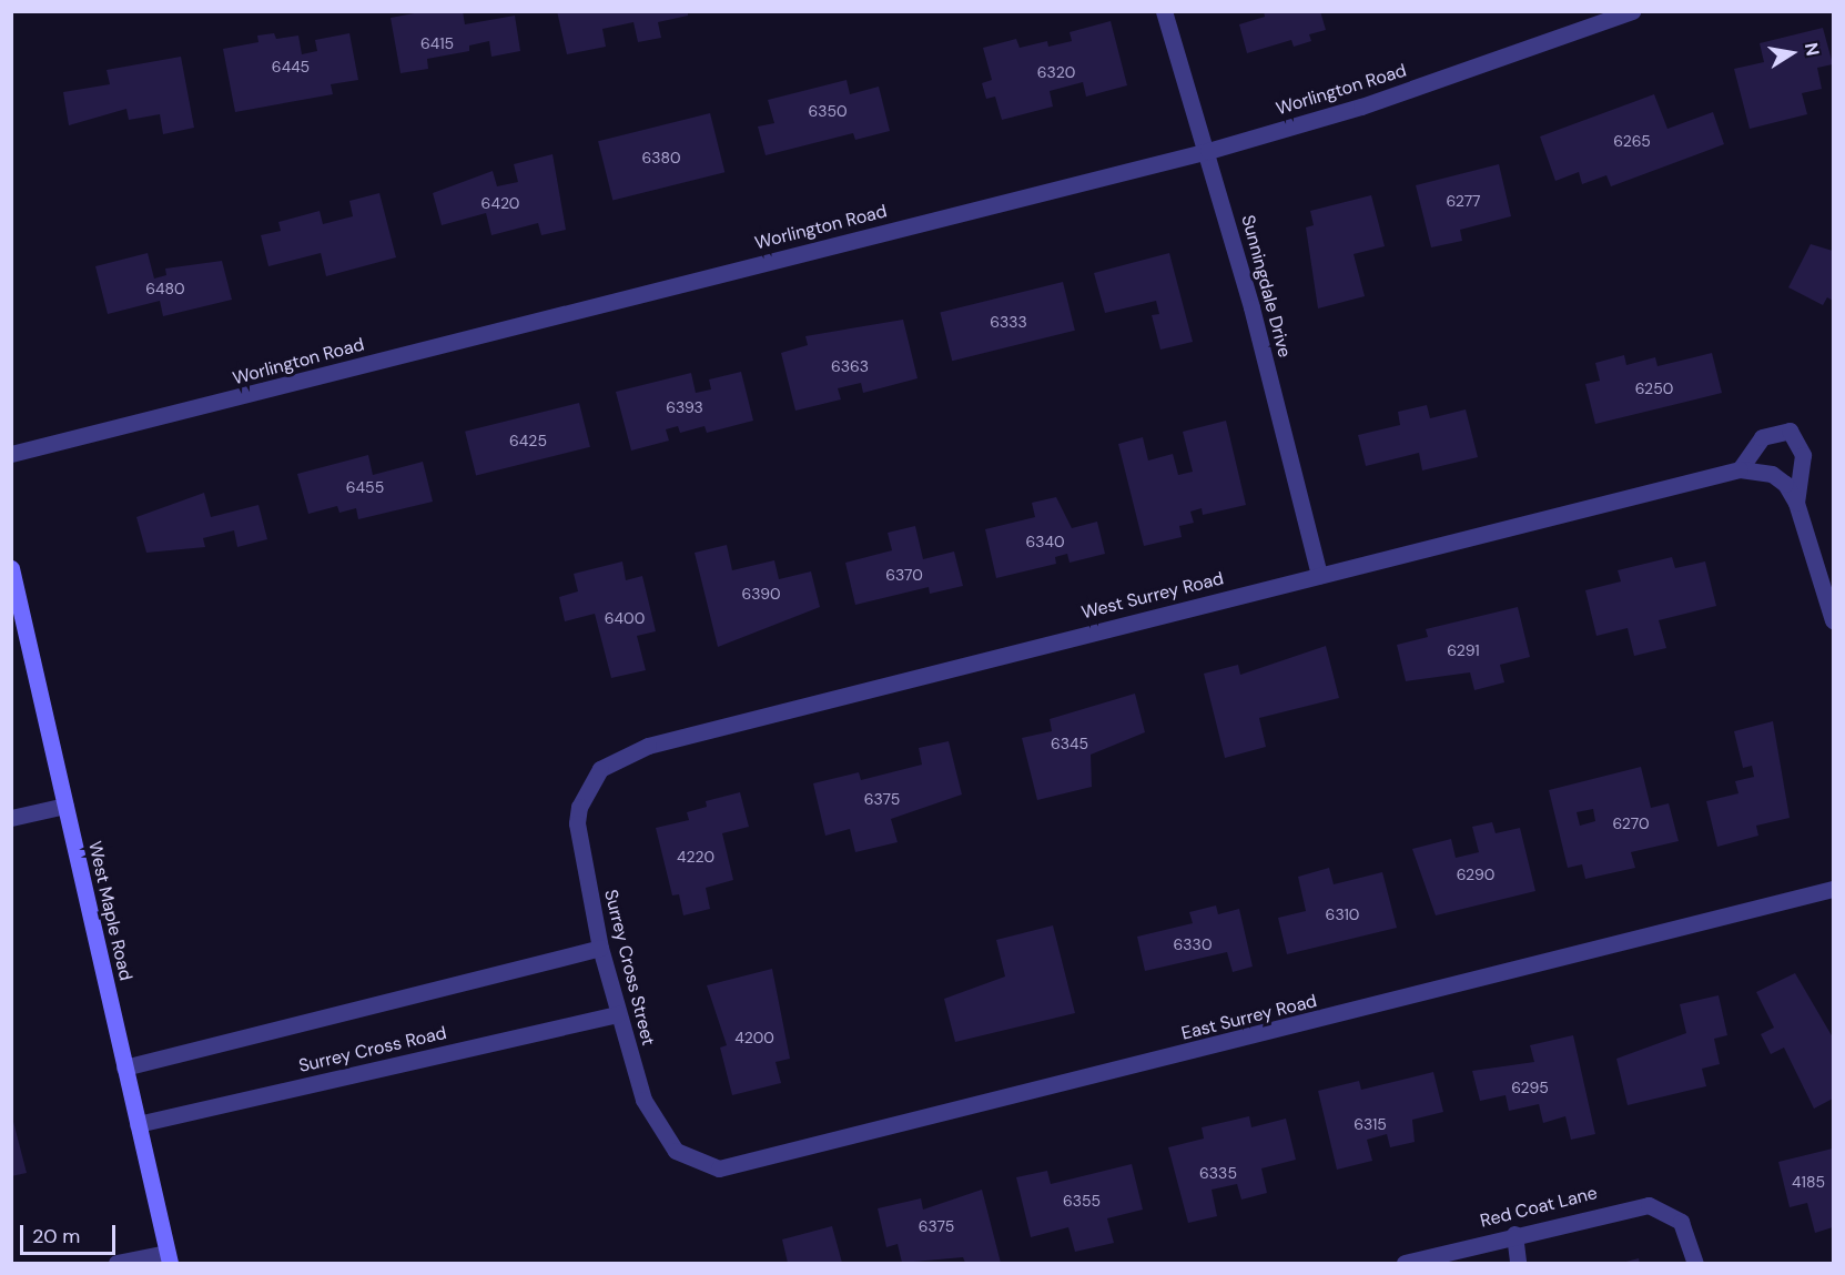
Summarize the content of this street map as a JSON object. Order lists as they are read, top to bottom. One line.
{"streets":{"main road":["West Maple Road"],"street":["Worlington Road","Sunningdale Drive","West Surrey Road","Surrey Cross Street","East Surrey Road","Surrey Cross Road","Red Coat Lane"]},"crossings":[["Worlington Road","Sunningdale Drive"],["Sunningdale Drive","West Surrey Road"],["West Surrey Road","Surrey Cross Street"],["West Maple Road","Surrey Cross Road"],["Surrey Cross Street","East Surrey Road"],["Surrey Cross Street","Surrey Cross Road"]],"house_numbers":["6415","6445","6320","6350","6265","6380","6277","6420","6480","6333","6363","6250","6393","6425","6455","6340","6370","6390","6400","6291","6345","6375","6270","4220","6290","6310","6330","4200","6295","6315","6335","4185","6355","6375"],"scale_bar":"20 m","north":"right"}
